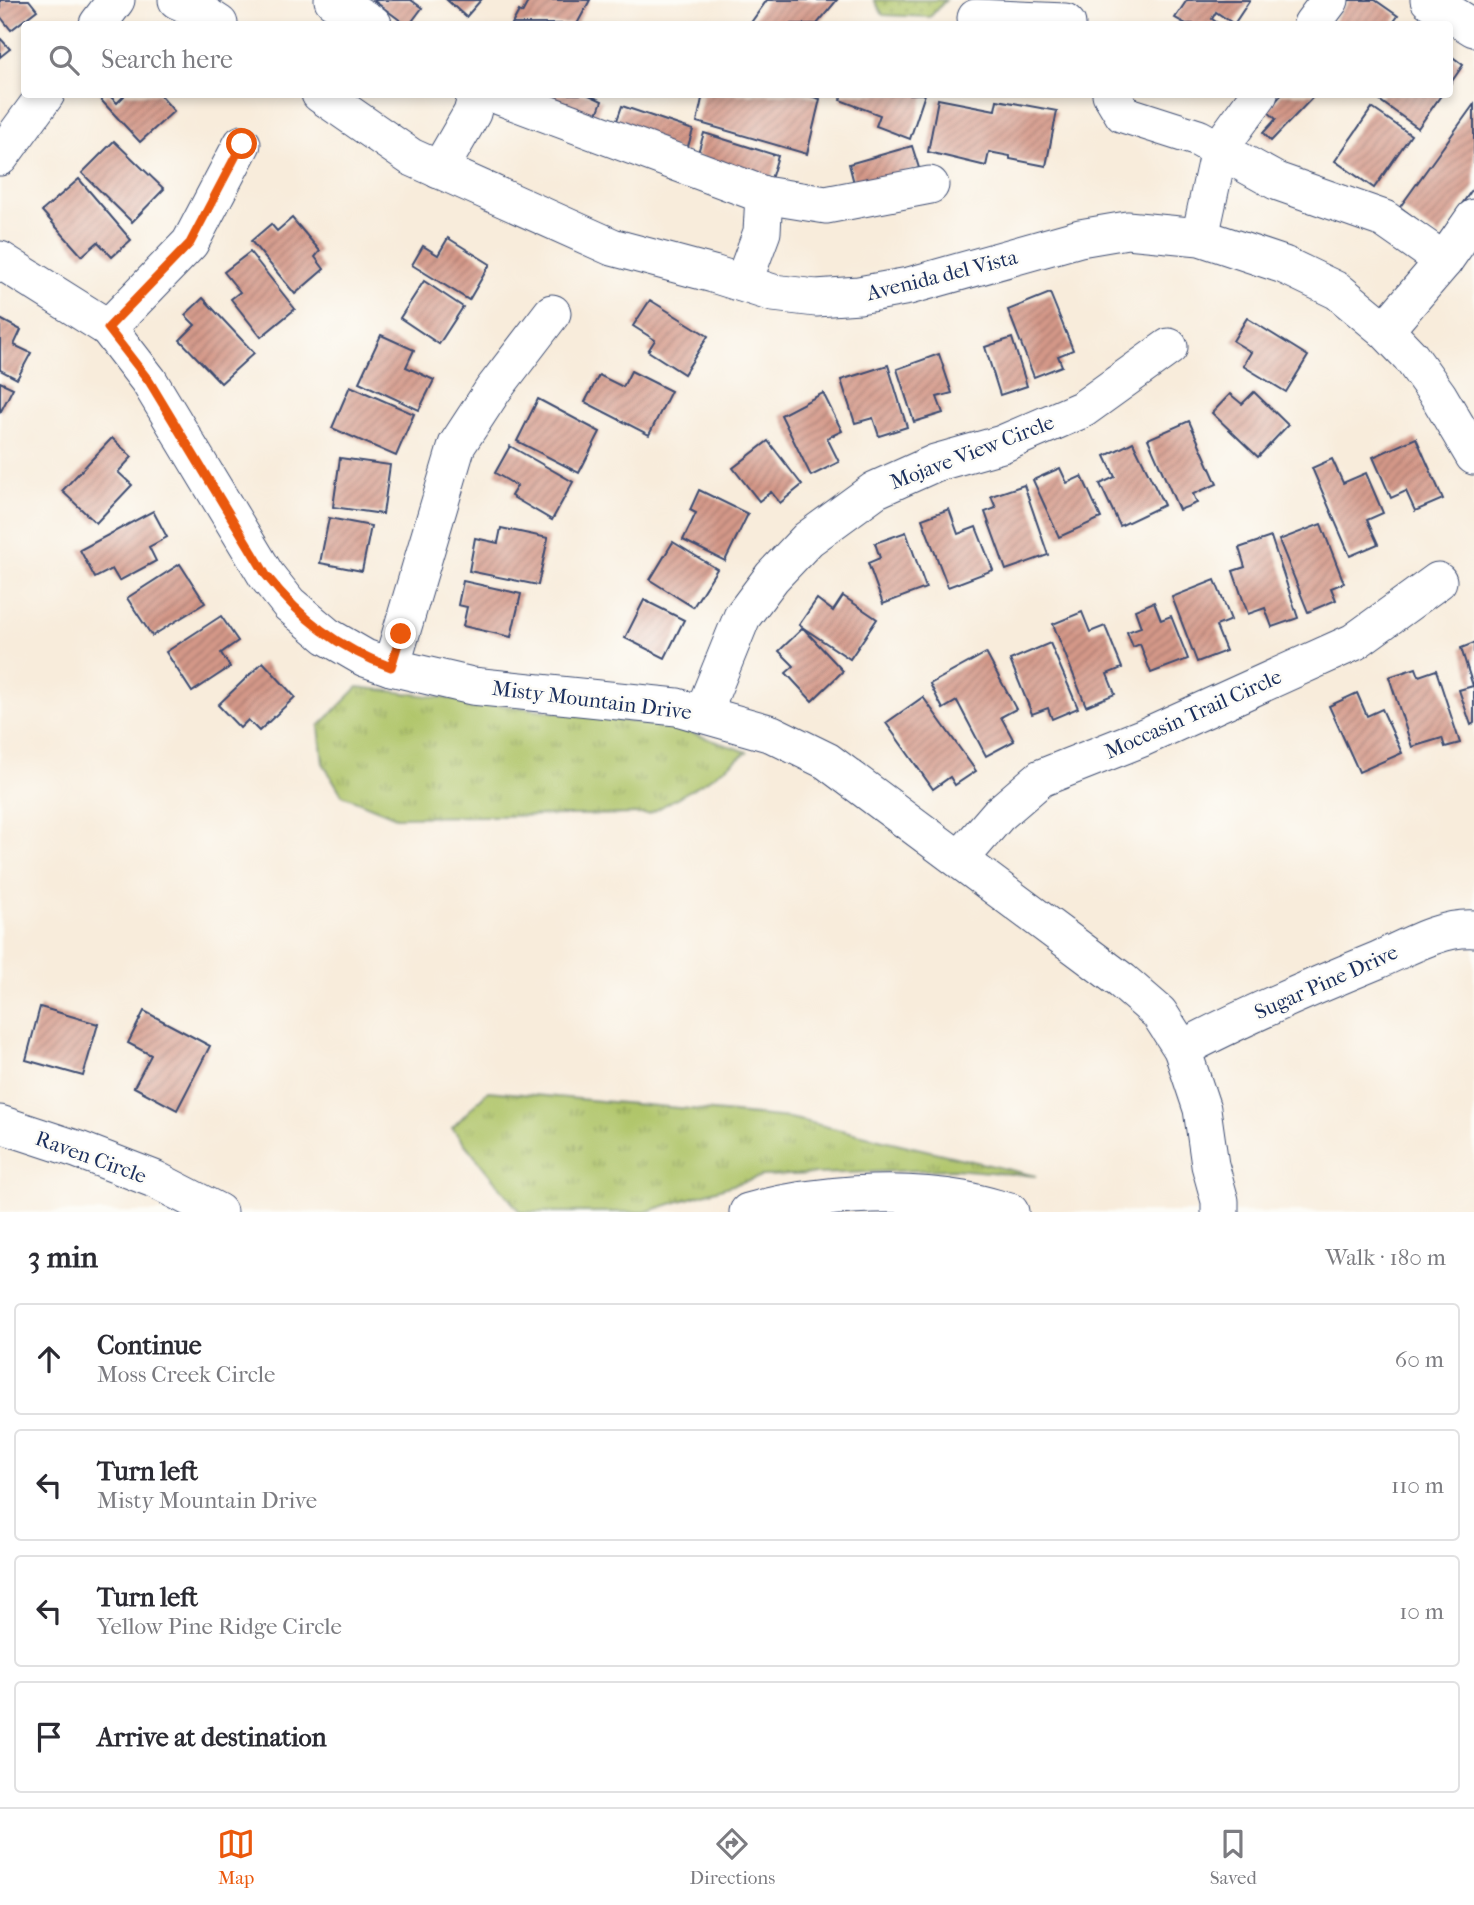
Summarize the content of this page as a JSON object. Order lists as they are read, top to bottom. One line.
{"streets":{"street":["Avenida del Vista","Mojave View Circle","Misty Mountain Drive","Moccasin Trail Circle","Sugar Pine Drive","Raven Circle"]},"crossings":[["Mojave View Circle","Misty Mountain Drive"],["Misty Mountain Drive","Moccasin Trail Circle"],["Misty Mountain Drive","Sugar Pine Drive"]],"page":{"search":"Search here","heading":["3 min","Walk · 180 m"],"list":[["Continue","Moss Creek Circle","60 m"],["Turn left","Misty Mountain Drive","110 m"],["Turn left","Yellow Pine Ridge Circle","10 m"],"Arrive at destination"],"nav":["Map","Directions","Saved"]}}
